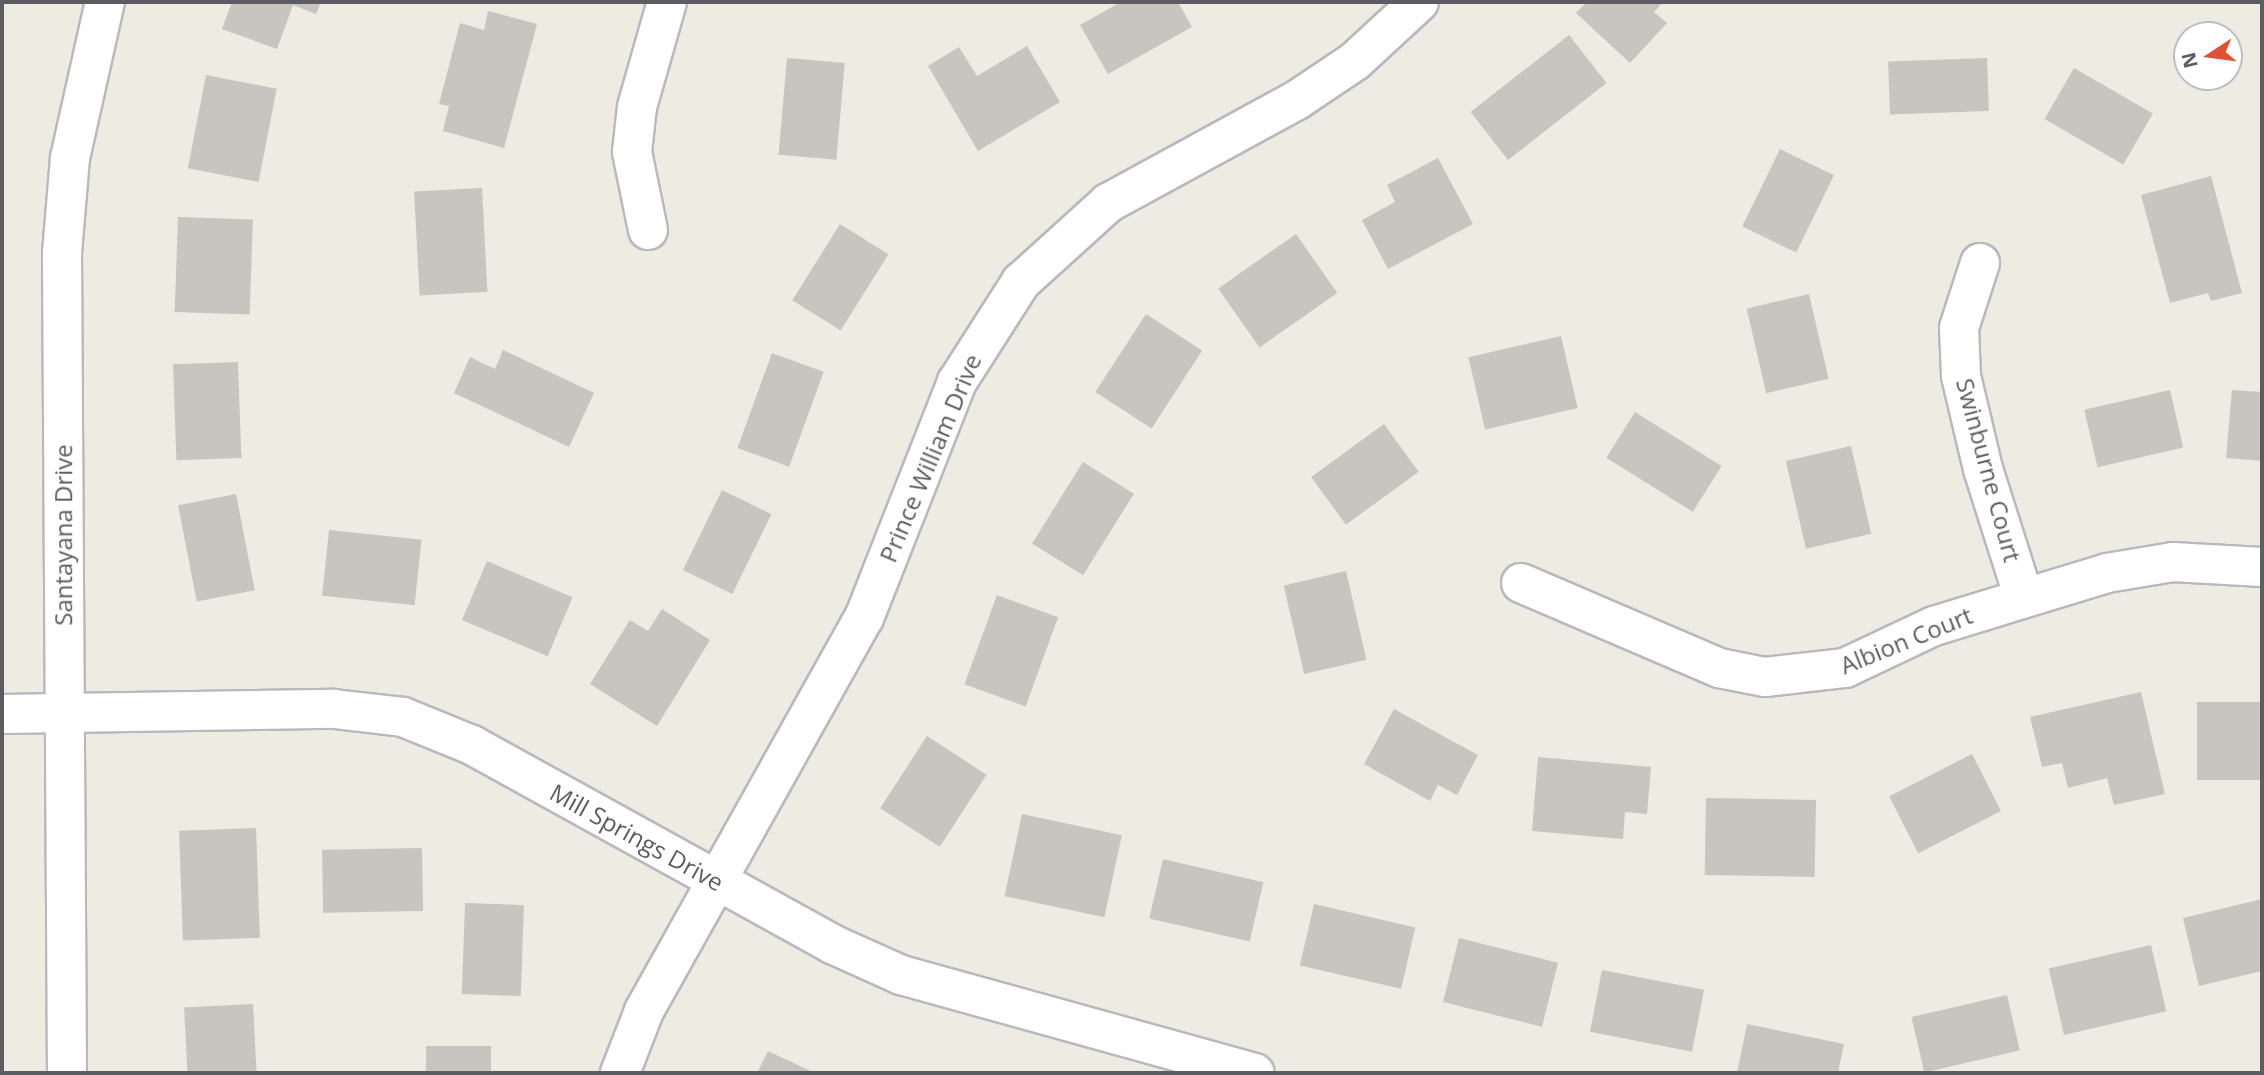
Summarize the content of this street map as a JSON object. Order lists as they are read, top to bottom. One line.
{"streets":{"street":["Prince William Drive","Swinburne Court","Santayana Drive","Albion Court","Mill Springs Drive"]},"crossings":[["Prince William Drive","Mill Springs Drive"],["Swinburne Court","Albion Court"],["Santayana Drive","Mill Springs Drive"]],"north":"left"}
